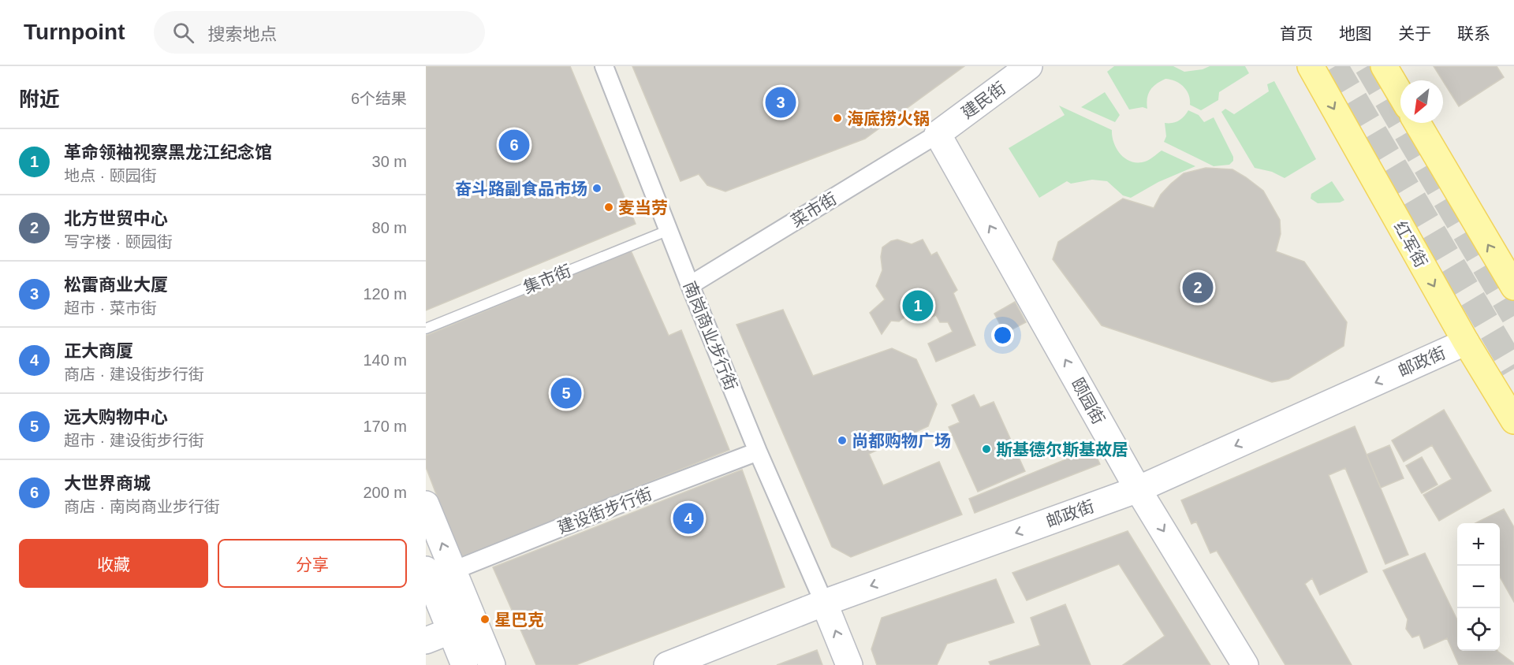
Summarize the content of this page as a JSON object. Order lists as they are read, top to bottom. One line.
{"streets":{"main road":["红军街"],"street":["建民街","菜市街","南岗商业步行街","邮政街","颐园街","建设街步行街"],"lane":["集市街"]},"crossings":[["建民街","菜市街"],["建民街","颐园街"],["菜市街","南岗商业步行街"],["菜市街","颐园街"],["红军街","邮政街"],["集市街","南岗商业步行街"],["南岗商业步行街","邮政街"],["南岗商业步行街","建设街步行街"],["邮政街","颐园街"]],"one_way":["邮政街"],"places":["海底捞火锅","奋斗路副食品市场","麦当劳","尚都购物广场","斯基德尔斯基故居","星巴克"],"north":"bottom left","page":{"header":"Turnpoint","search":"搜索地点","nav":["首页","地图","关于","联系"],"heading":["附近","6个结果"],"pins":["3","6","2","1","5","4"],"list":[{"mark":"1","name":"革命领袖视察黑龙江纪念馆","note":"地点 · 颐园街","value":"30 m"},{"mark":"2","name":"北方世贸中心","note":"写字楼 · 颐园街","value":"80 m"},{"mark":"3","name":"松雷商业大厦","note":"超市 · 菜市街","value":"120 m"},{"mark":"4","name":"正大商厦","note":"商店 · 建设街步行街","value":"140 m"},{"mark":"5","name":"远大购物中心","note":"超市 · 建设街步行街","value":"170 m"},{"mark":"6","name":"大世界商城","note":"商店 · 南岗商业步行街","value":"200 m"}],"map_buttons":["+","−"],"buttons":["收藏","分享"]}}
